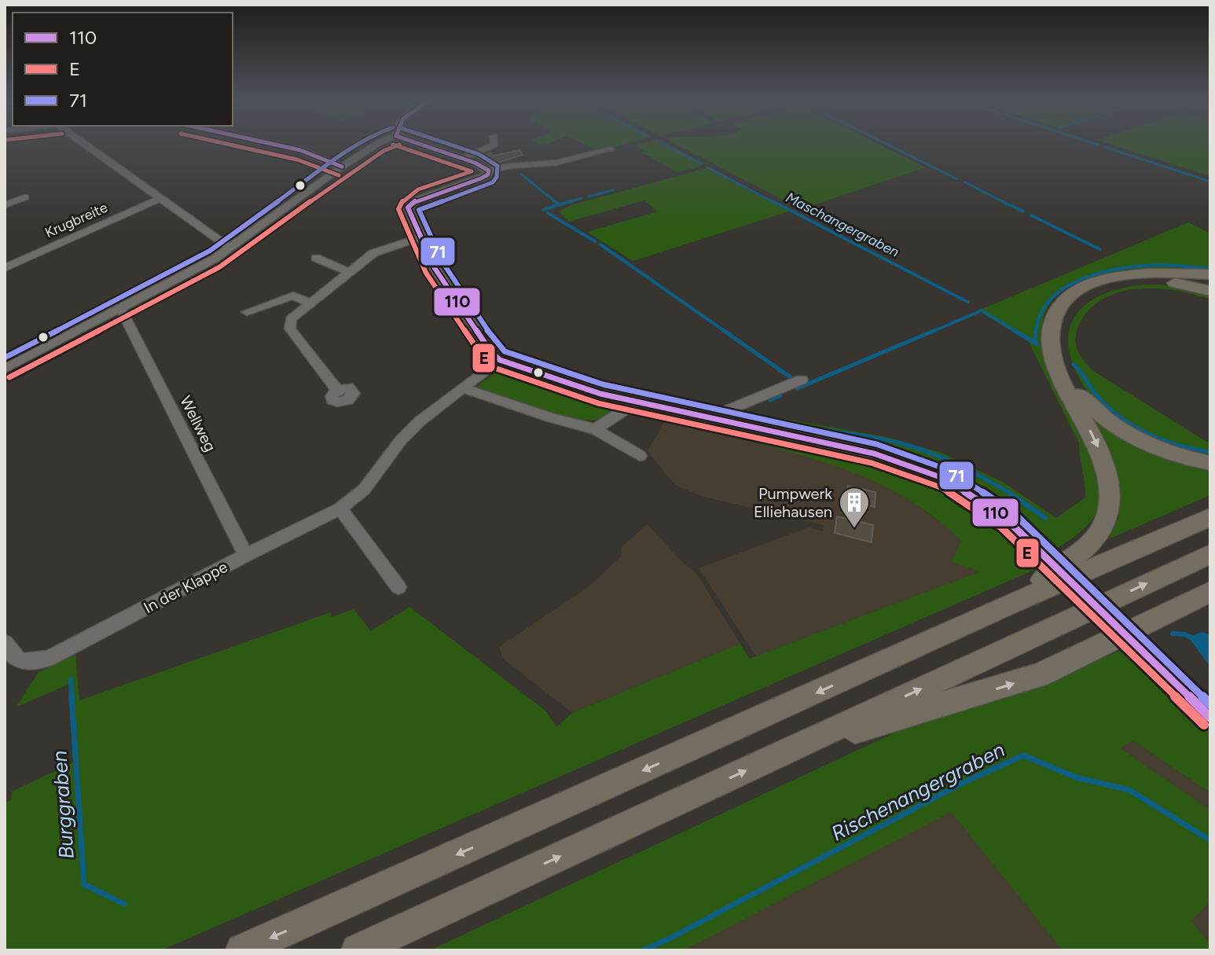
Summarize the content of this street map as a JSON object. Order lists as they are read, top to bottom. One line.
{"streets":{"street":["Krugbreite","Wellweg","In der Klappe"]},"crossings":[["Wellweg","In der Klappe"]],"water":["Maschangergraben","Rischenangergraben","Burggraben"],"places":{"building":["Pumpwerk Elliehausen"]},"lines":["transit line 110","transit line E","transit line 71"],"legend":["110","E","71"]}
